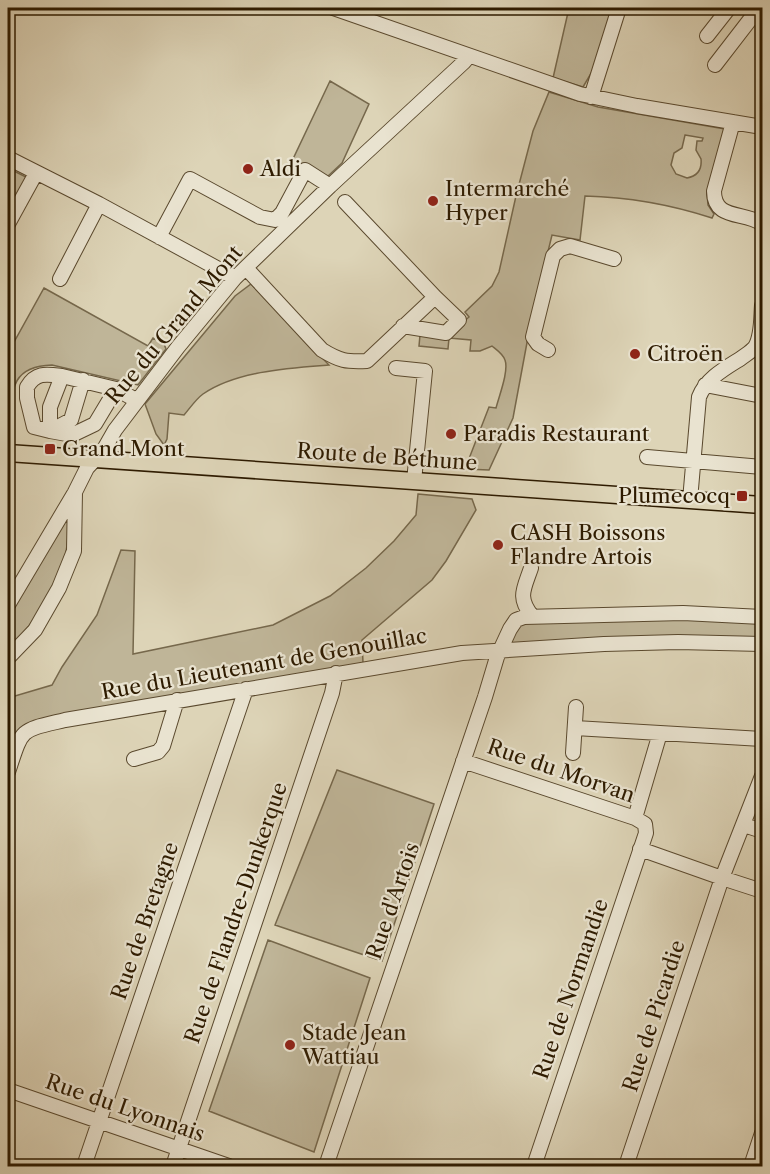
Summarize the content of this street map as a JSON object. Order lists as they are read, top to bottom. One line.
{"streets":{"main road":["Route de Béthune"],"street":["Rue du Grand Mont","Rue du Lieutenant de Genouillac","Rue du Morvan","Rue d'Artois","Rue de Flandre-Dunkerque","Rue de Bretagne","Rue de Normandie","Rue de Picardie","Rue du Lyonnais"]},"crossings":[["Rue du Grand Mont","Route de Béthune"],["Rue du Lieutenant de Genouillac","Rue d'Artois"],["Rue du Lieutenant de Genouillac","Rue de Flandre-Dunkerque"],["Rue du Lieutenant de Genouillac","Rue de Bretagne"],["Rue du Morvan","Rue d'Artois"],["Rue du Morvan","Rue de Normandie"],["Rue de Flandre-Dunkerque","Rue du Lyonnais"],["Rue de Bretagne","Rue du Lyonnais"]],"places":{"other":["Aldi","Intermarché Hyper","Citroën","Paradis Restaurant","CASH Boissons Flandre Artois","Stade Jean Wattiau"],"transit":["Grand Mont","Plumecocq"]}}
